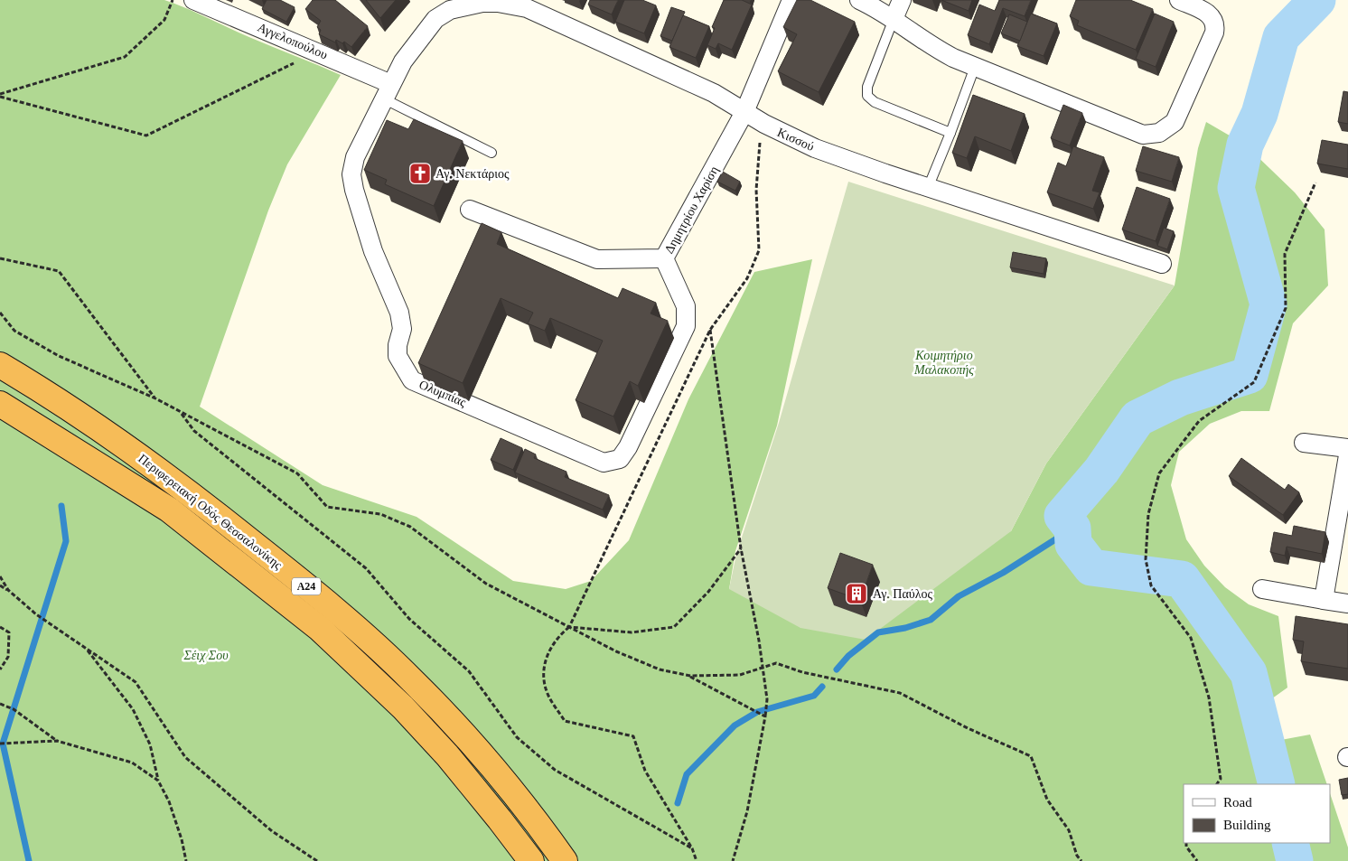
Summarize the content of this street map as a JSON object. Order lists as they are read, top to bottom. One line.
{"streets":{"highway":["Περιφερειακή Οδός Θεσσαλονίκης","Α24"],"street":["Αγγελοπούλου","Κισσού","Δημητρίου Χαρίση","Ολυμπίας"]},"crossings":[["Αγγελοπούλου","Ολυμπίας"],["Κισσού","Δημητρίου Χαρίση"],["Κισσού","Ολυμπίας"],["Δημητρίου Χαρίση","Ολυμπίας"]],"parks":["Κοιμητήριο Μαλακοπής","Σέιχ Σου"],"places":{"church":["Αγ. Νεκτάριος"],"building":["Αγ. Παύλος"]},"legend":["Road","Building"]}
